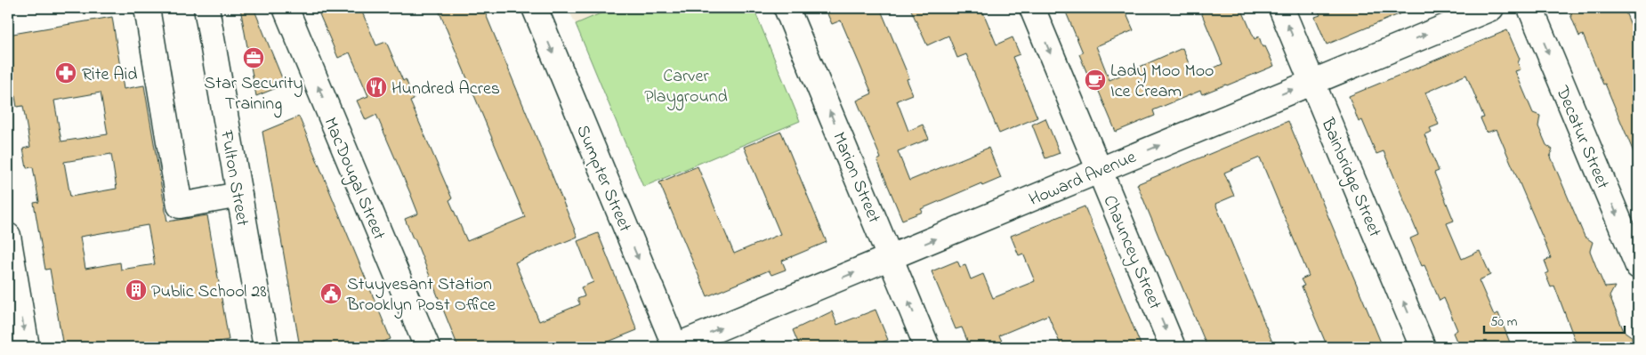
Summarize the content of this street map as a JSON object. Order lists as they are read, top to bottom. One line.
{"streets":{"street":["Decatur Street","Marion Street","Howard Avenue","Bainbridge Street","Fulton Street","MacDougal Street","Sumpter Street","Chauncey Street"]},"crossings":[["Marion Street","Howard Avenue"],["Howard Avenue","Bainbridge Street"],["Howard Avenue","Sumpter Street"],["Howard Avenue","Chauncey Street"]],"one_way":["Decatur Street","Marion Street","Howard Avenue","Bainbridge Street","MacDougal Street","Sumpter Street","Chauncey Street"],"parks":["Carver Playground"],"places":{"office":["Star Security Training"],"pharmacy":["Rite Aid"],"cafe":["Lady Moo Moo Ice Cream"],"restaurant":["Hundred Acres"],"building":["Public School 28"],"public building":["Stuyvesant Station Brooklyn Post Office"]},"scale_bar":"50 m"}
